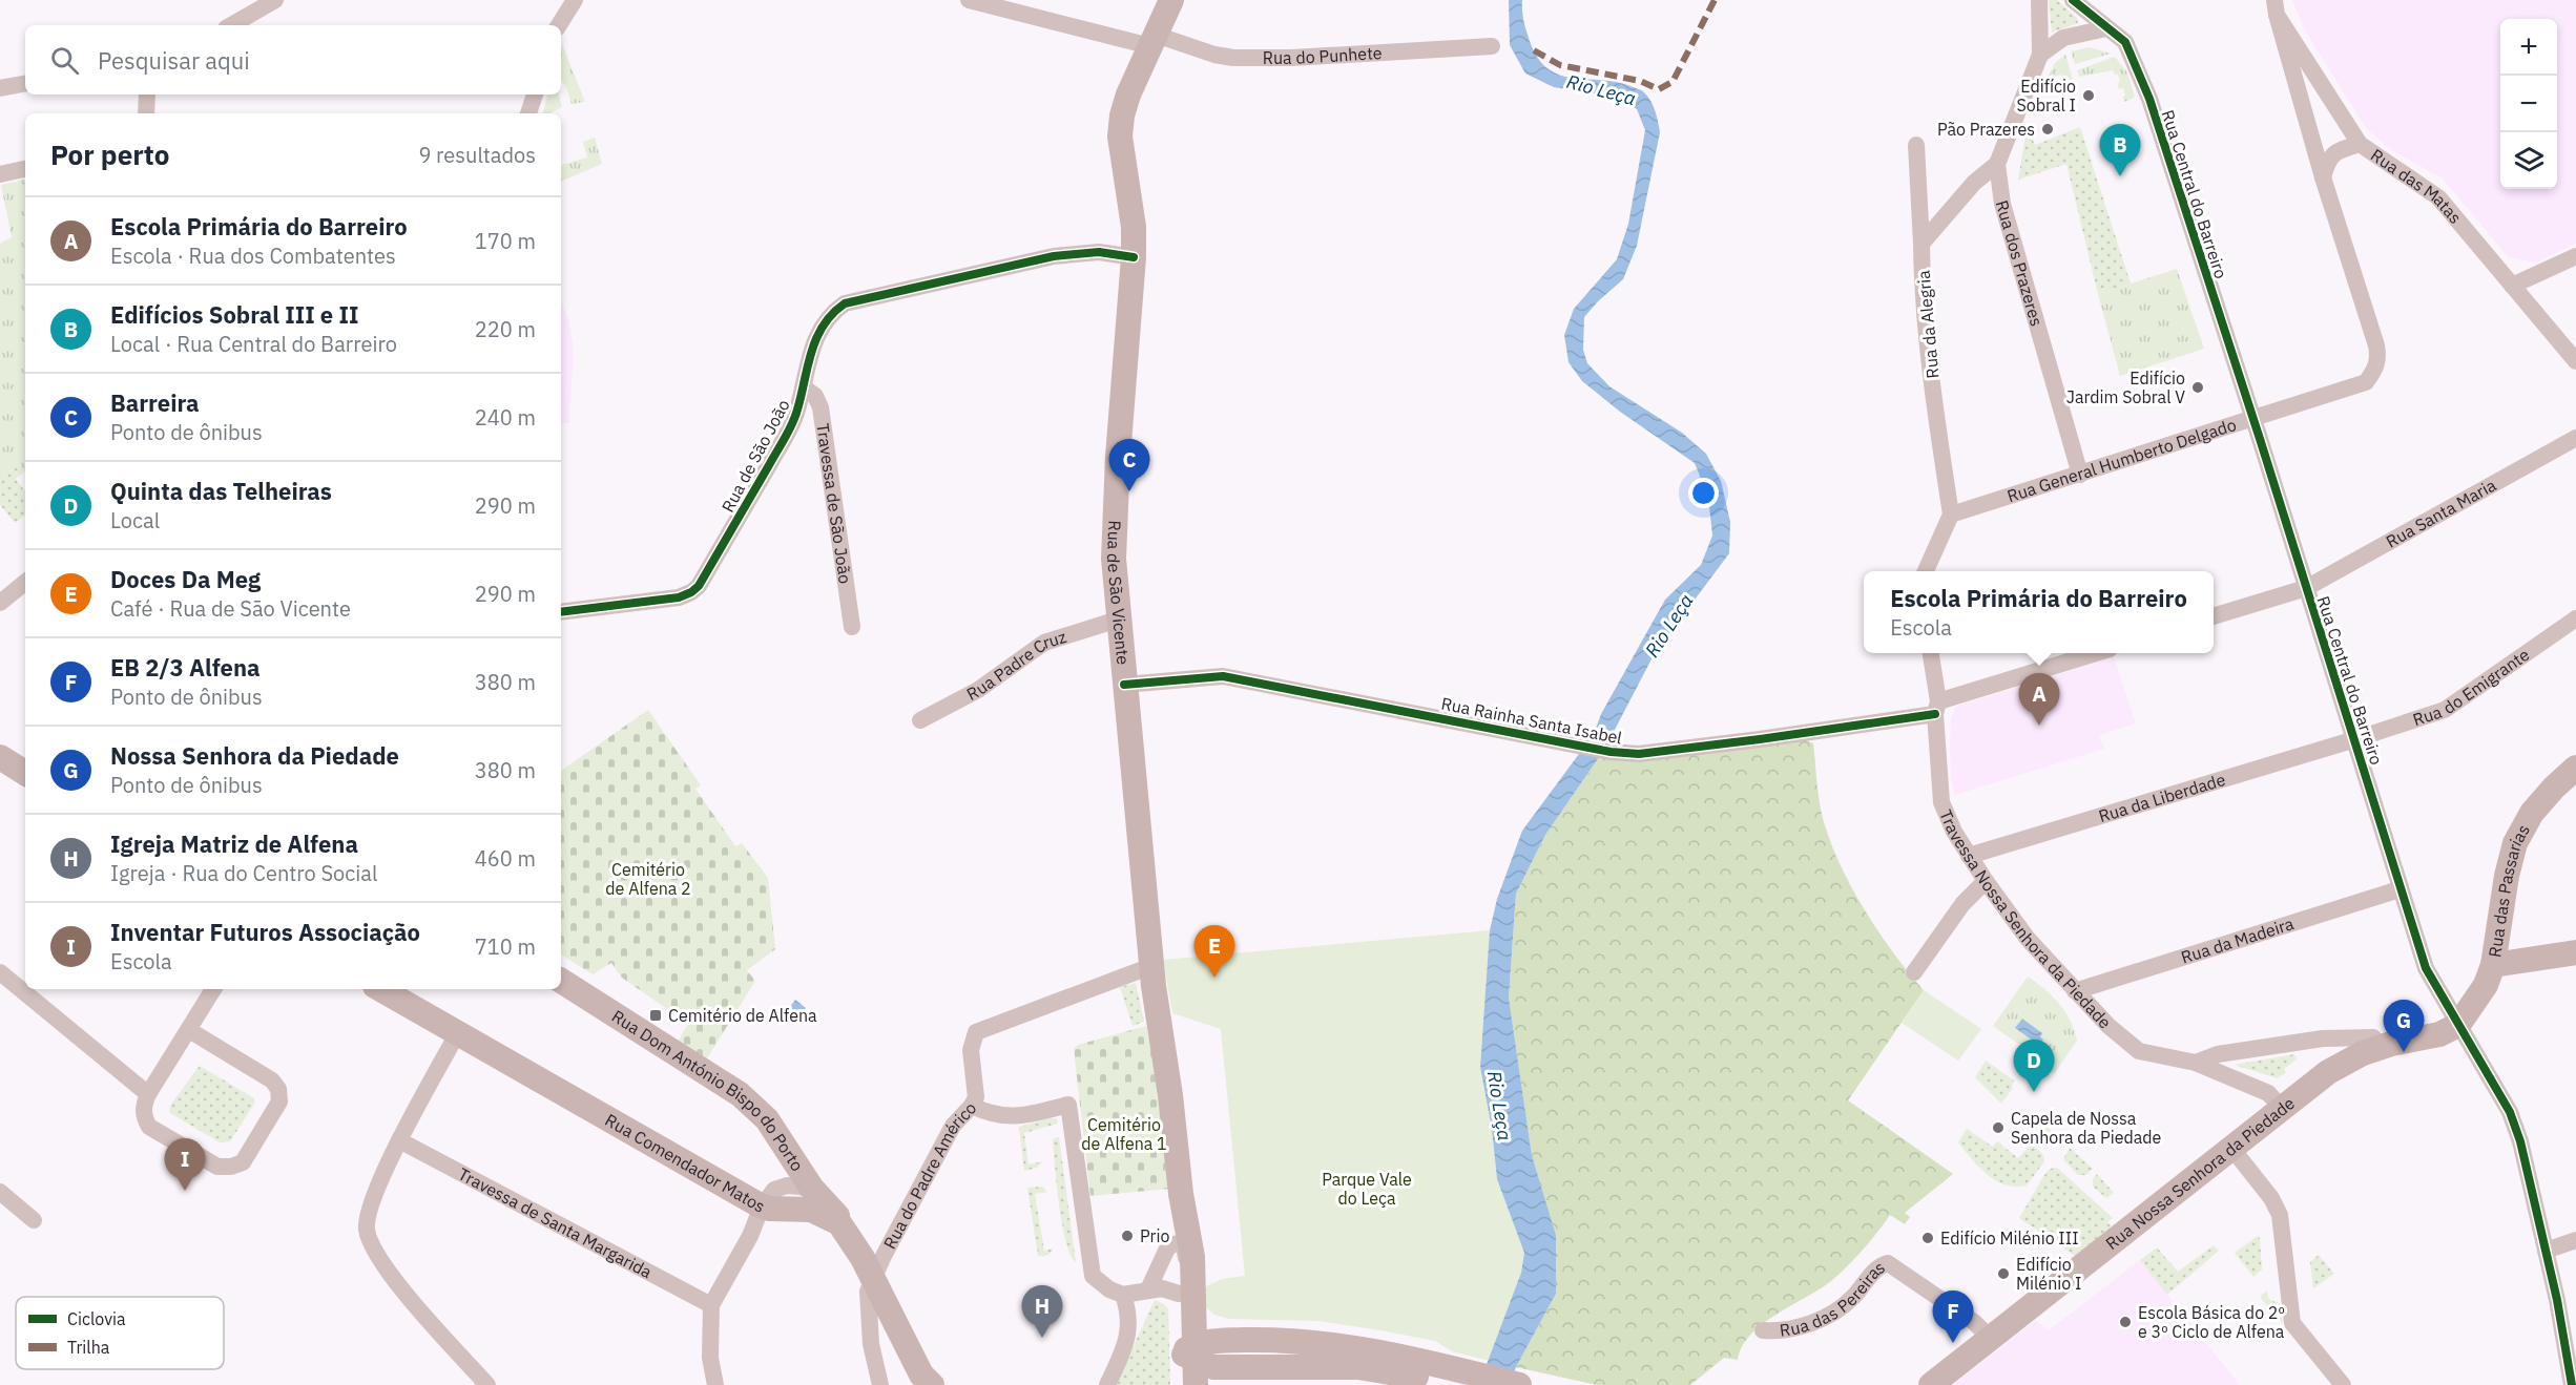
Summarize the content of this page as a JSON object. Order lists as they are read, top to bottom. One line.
{"streets":{"street":["Rua do Punhete","Rua das Matas","Rua Central do Barreiro","Rua dos Prazeres","Rua da Alegria","Rua de São João","Rua General Humberto Delgado","Travessa de São João","Rua Santa Maria","Rua de São Vicente","Rua Padre Cruz","Rua do Emigrante","Rua Rainha Santa Isabel","Rua da Liberdade","Rua das Passarias","Travessa Nossa Senhora da Piedade","Rua da Madeira","Rua Dom António Bispo do Porto","Rua Comendador Matos","Rua Nossa Senhora da Piedade","Rua do Padre Américo","Travessa de Santa Margarida","Rua das Pereiras"]},"crossings":[["Rua do Punhete","Rua de São Vicente"],["Rua das Matas","Rua General Humberto Delgado"],["Rua Central do Barreiro","Rua General Humberto Delgado"],["Rua Central do Barreiro","Rua Santa Maria"],["Rua Central do Barreiro","Rua do Emigrante"],["Rua Central do Barreiro","Rua da Liberdade"],["Rua Central do Barreiro","Rua das Passarias"],["Rua Central do Barreiro","Rua da Madeira"],["Rua Central do Barreiro","Rua Nossa Senhora da Piedade"],["Rua dos Prazeres","Rua General Humberto Delgado"],["Rua da Alegria","Rua General Humberto Delgado"],["Rua de São João","Travessa de São João"],["Rua de São João","Rua de São Vicente"],["Rua de São Vicente","Rua Padre Cruz"],["Rua de São Vicente","Rua Rainha Santa Isabel"],["Rua de São Vicente","Rua do Padre Américo"],["Rua do Emigrante","Rua da Liberdade"],["Rua Rainha Santa Isabel","Travessa Nossa Senhora da Piedade"],["Rua da Liberdade","Travessa Nossa Senhora da Piedade"],["Rua das Passarias","Rua Nossa Senhora da Piedade"],["Travessa Nossa Senhora da Piedade","Rua da Madeira"],["Travessa Nossa Senhora da Piedade","Rua Nossa Senhora da Piedade"],["Rua Dom António Bispo do Porto","Rua Comendador Matos"],["Rua Dom António Bispo do Porto","Rua do Padre Américo"],["Rua Nossa Senhora da Piedade","Rua das Pereiras"]],"water":["Rio Leça"],"parks":["Cemitério de Alfena 2","Cemitério de Alfena 1","Parque Vale do Leça"],"places":{"other":["Edifício Sobral I","Pão Prazeres","Edifício Jardim Sobral V","Capela de Nossa Senhora da Piedade","Prio","Edifício Milénio III","Edifício Milénio I","Escola Básica do 2º e 3º Ciclo de Alfena"],"transit":["Cemitério de Alfena"]},"legend":["Ciclovia","Trilha"],"page":{"map_buttons":["+","−"],"search":"Pesquisar aqui","heading":["Por perto","9 resultados"],"pins":["B","C","A","E","G","D","I","H","F"],"list":[{"mark":"A","name":"Escola Primária do Barreiro","note":"Escola · Rua dos Combatentes","value":"170 m"},{"mark":"B","name":"Edifícios Sobral III e II","note":"Local · Rua Central do Barreiro","value":"220 m"},{"mark":"C","name":"Barreira","note":"Ponto de ônibus","value":"240 m"},{"mark":"D","name":"Quinta das Telheiras","note":"Local","value":"290 m"},{"mark":"E","name":"Doces Da Meg","note":"Café · Rua de São Vicente","value":"290 m"},{"mark":"F","name":"EB 2/3 Alfena","note":"Ponto de ônibus","value":"380 m"},{"mark":"G","name":"Nossa Senhora da Piedade","note":"Ponto de ônibus","value":"380 m"},{"mark":"H","name":"Igreja Matriz de Alfena","note":"Igreja · Rua do Centro Social","value":"460 m"},{"mark":"I","name":"Inventar Futuros Associação","note":"Escola","value":"710 m"}],"popup":["Escola Primária do Barreiro","Escola"]}}
